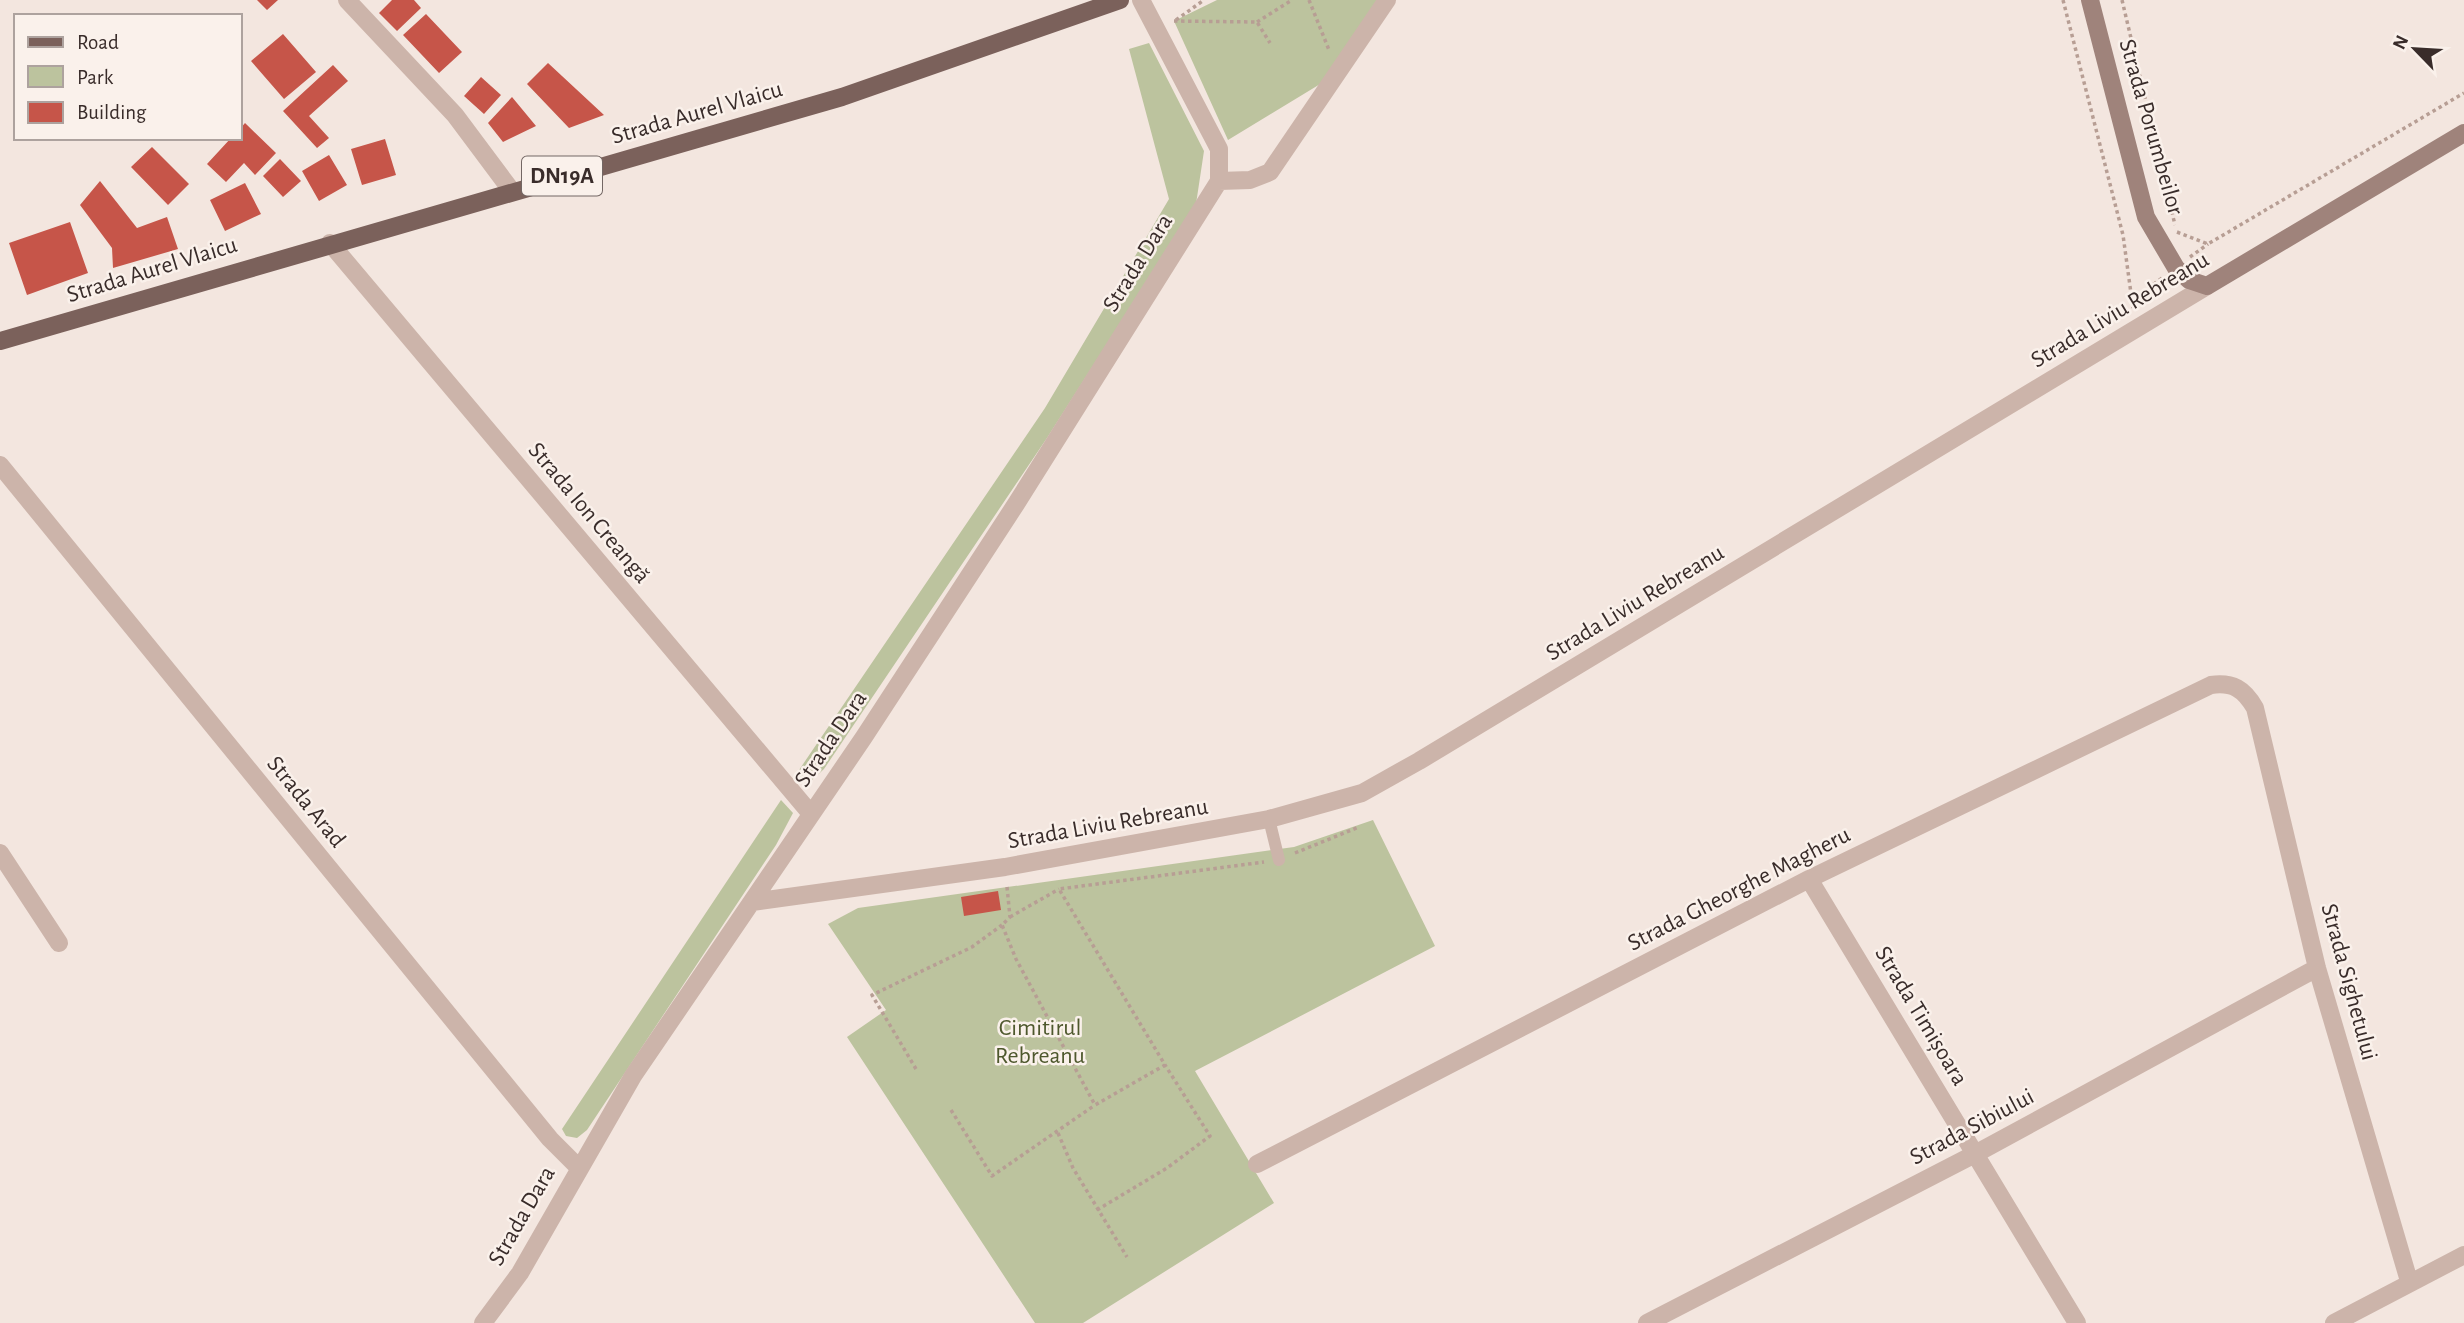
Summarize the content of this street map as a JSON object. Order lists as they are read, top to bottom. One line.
{"streets":{"main road":["Strada Aurel Vlaicu","Strada Porumbeilor","DN19A","Strada Liviu Rebreanu"],"street":["Strada Dara","Strada Ion Creangă","Strada Arad","Strada Gheorghe Magheru","Strada Sighetului","Strada Timișoara","Strada Sibiului"]},"crossings":[["Strada Aurel Vlaicu","Strada Ion Creangă"],["Strada Porumbeilor","Strada Liviu Rebreanu"],["Strada Dara","Strada Liviu Rebreanu"],["Strada Dara","Strada Ion Creangă"],["Strada Dara","Strada Arad"],["Strada Gheorghe Magheru","Strada Sighetului"],["Strada Gheorghe Magheru","Strada Timișoara"],["Strada Sighetului","Strada Sibiului"],["Strada Timișoara","Strada Sibiului"]],"parks":["Cimitirul Rebreanu"],"legend":["Road","Park","Building"],"north":"top left"}
